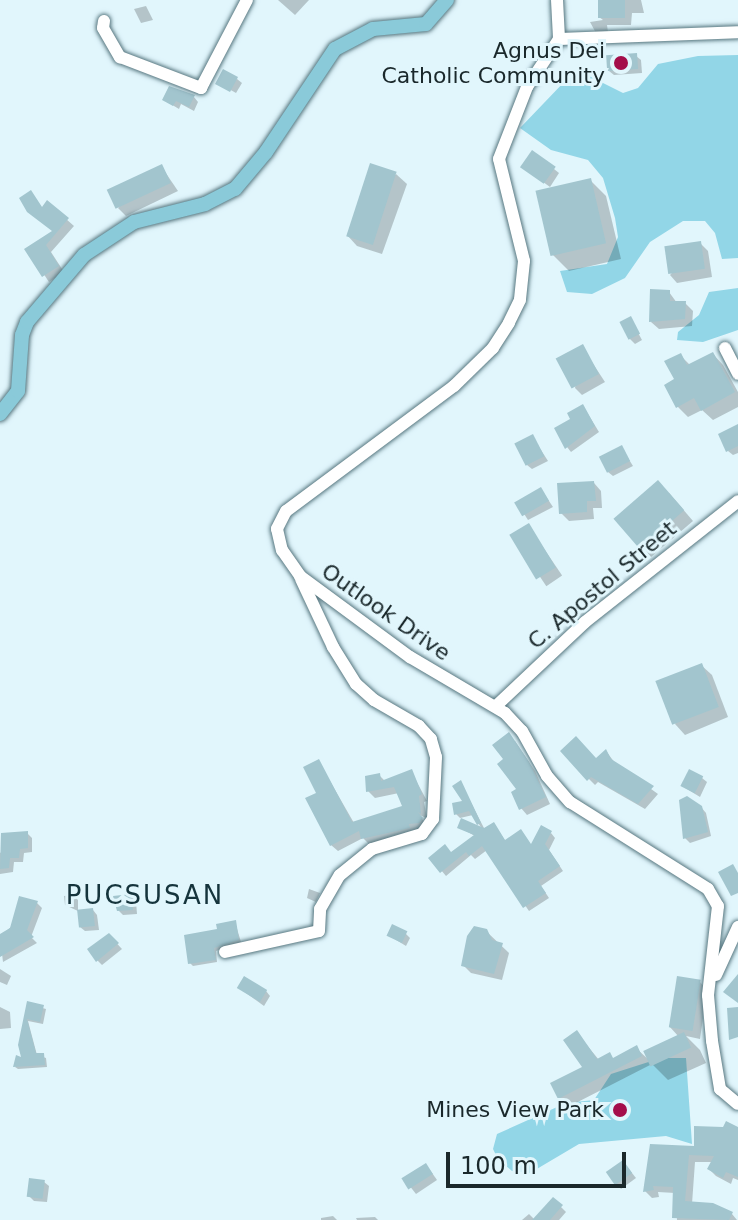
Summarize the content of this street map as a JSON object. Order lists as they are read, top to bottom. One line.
{"streets":{"street":["C. Apostol Street","Outlook Drive"]},"crossings":[["C. Apostol Street","Outlook Drive"]],"districts":["PUCSUSAN"],"places":["Agnus Dei Catholic Community","Mines View Park"],"scale_bar":"100 m"}
